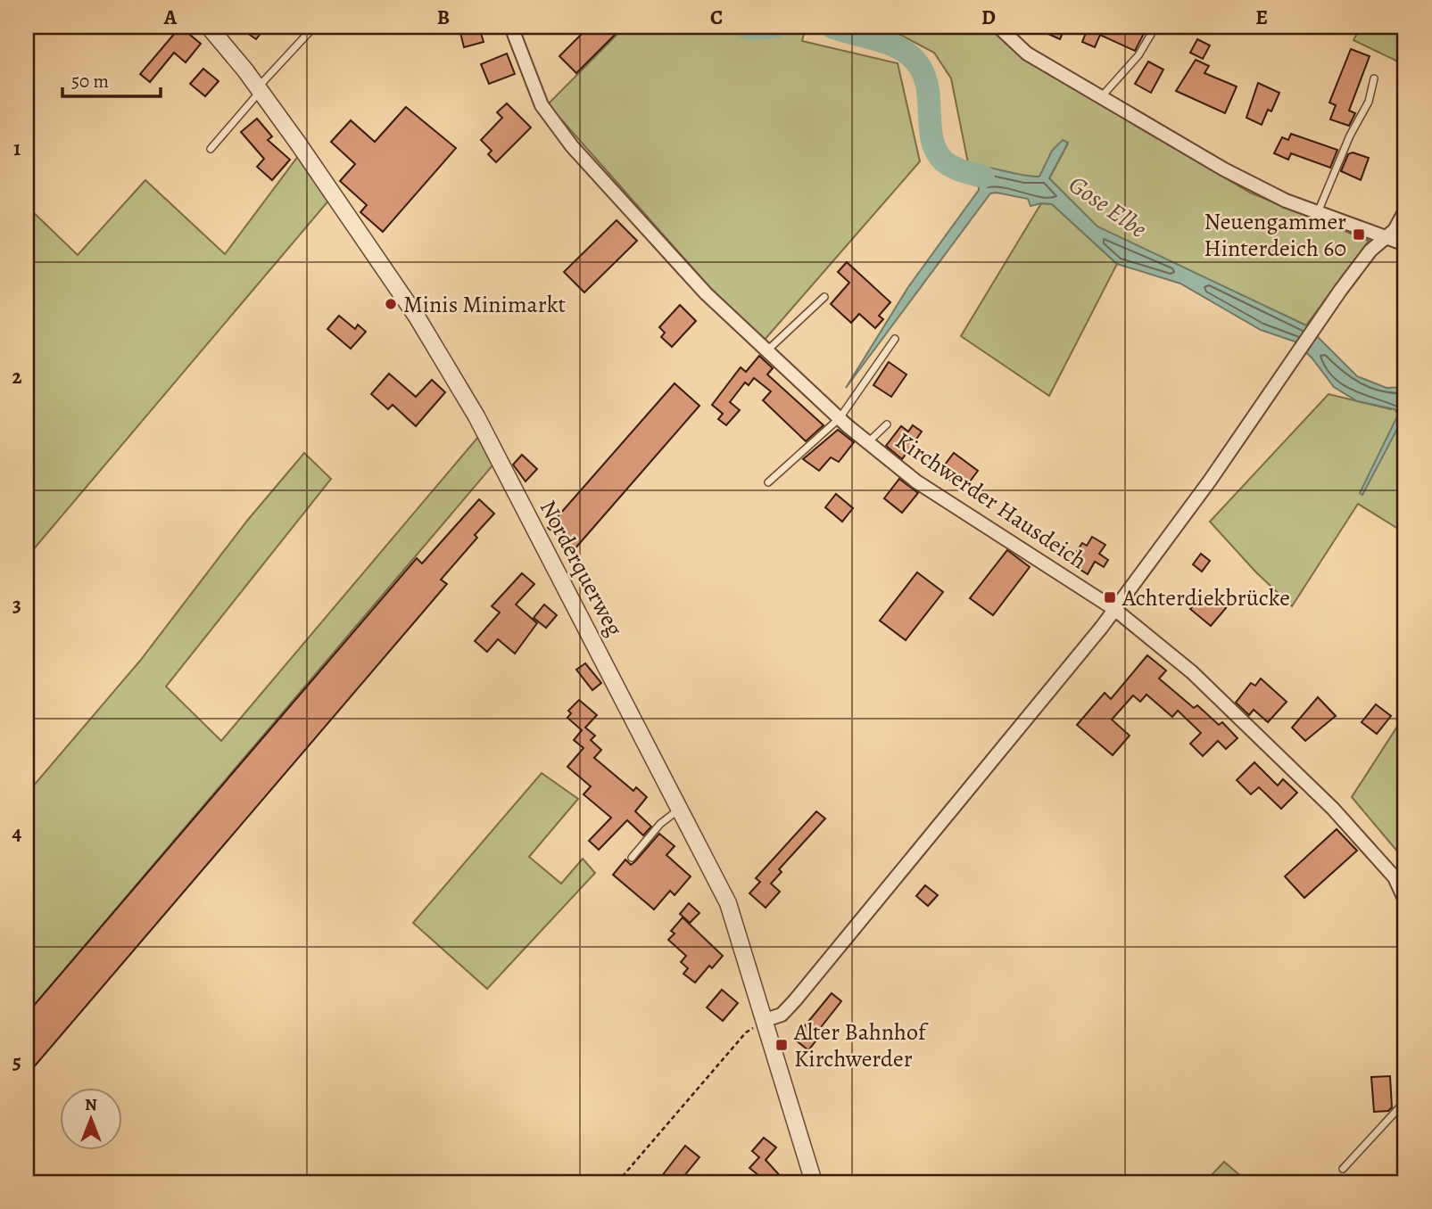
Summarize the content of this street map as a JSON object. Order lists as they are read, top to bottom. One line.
{"streets":{"street":["Kirchwerder Hausdeich","Norderquerweg"]},"water":["Gose Elbe"],"places":{"transit":["Neuengammer Hinterdeich 60","Achterdiekbrücke","Alter Bahnhof Kirchwerder"],"other":["Minis Minimarkt"]},"scale_bar":"50 m","north":"top","grid":{"columns":["A","B","C","D","E"],"rows":["1","2","3","4","5"]}}
